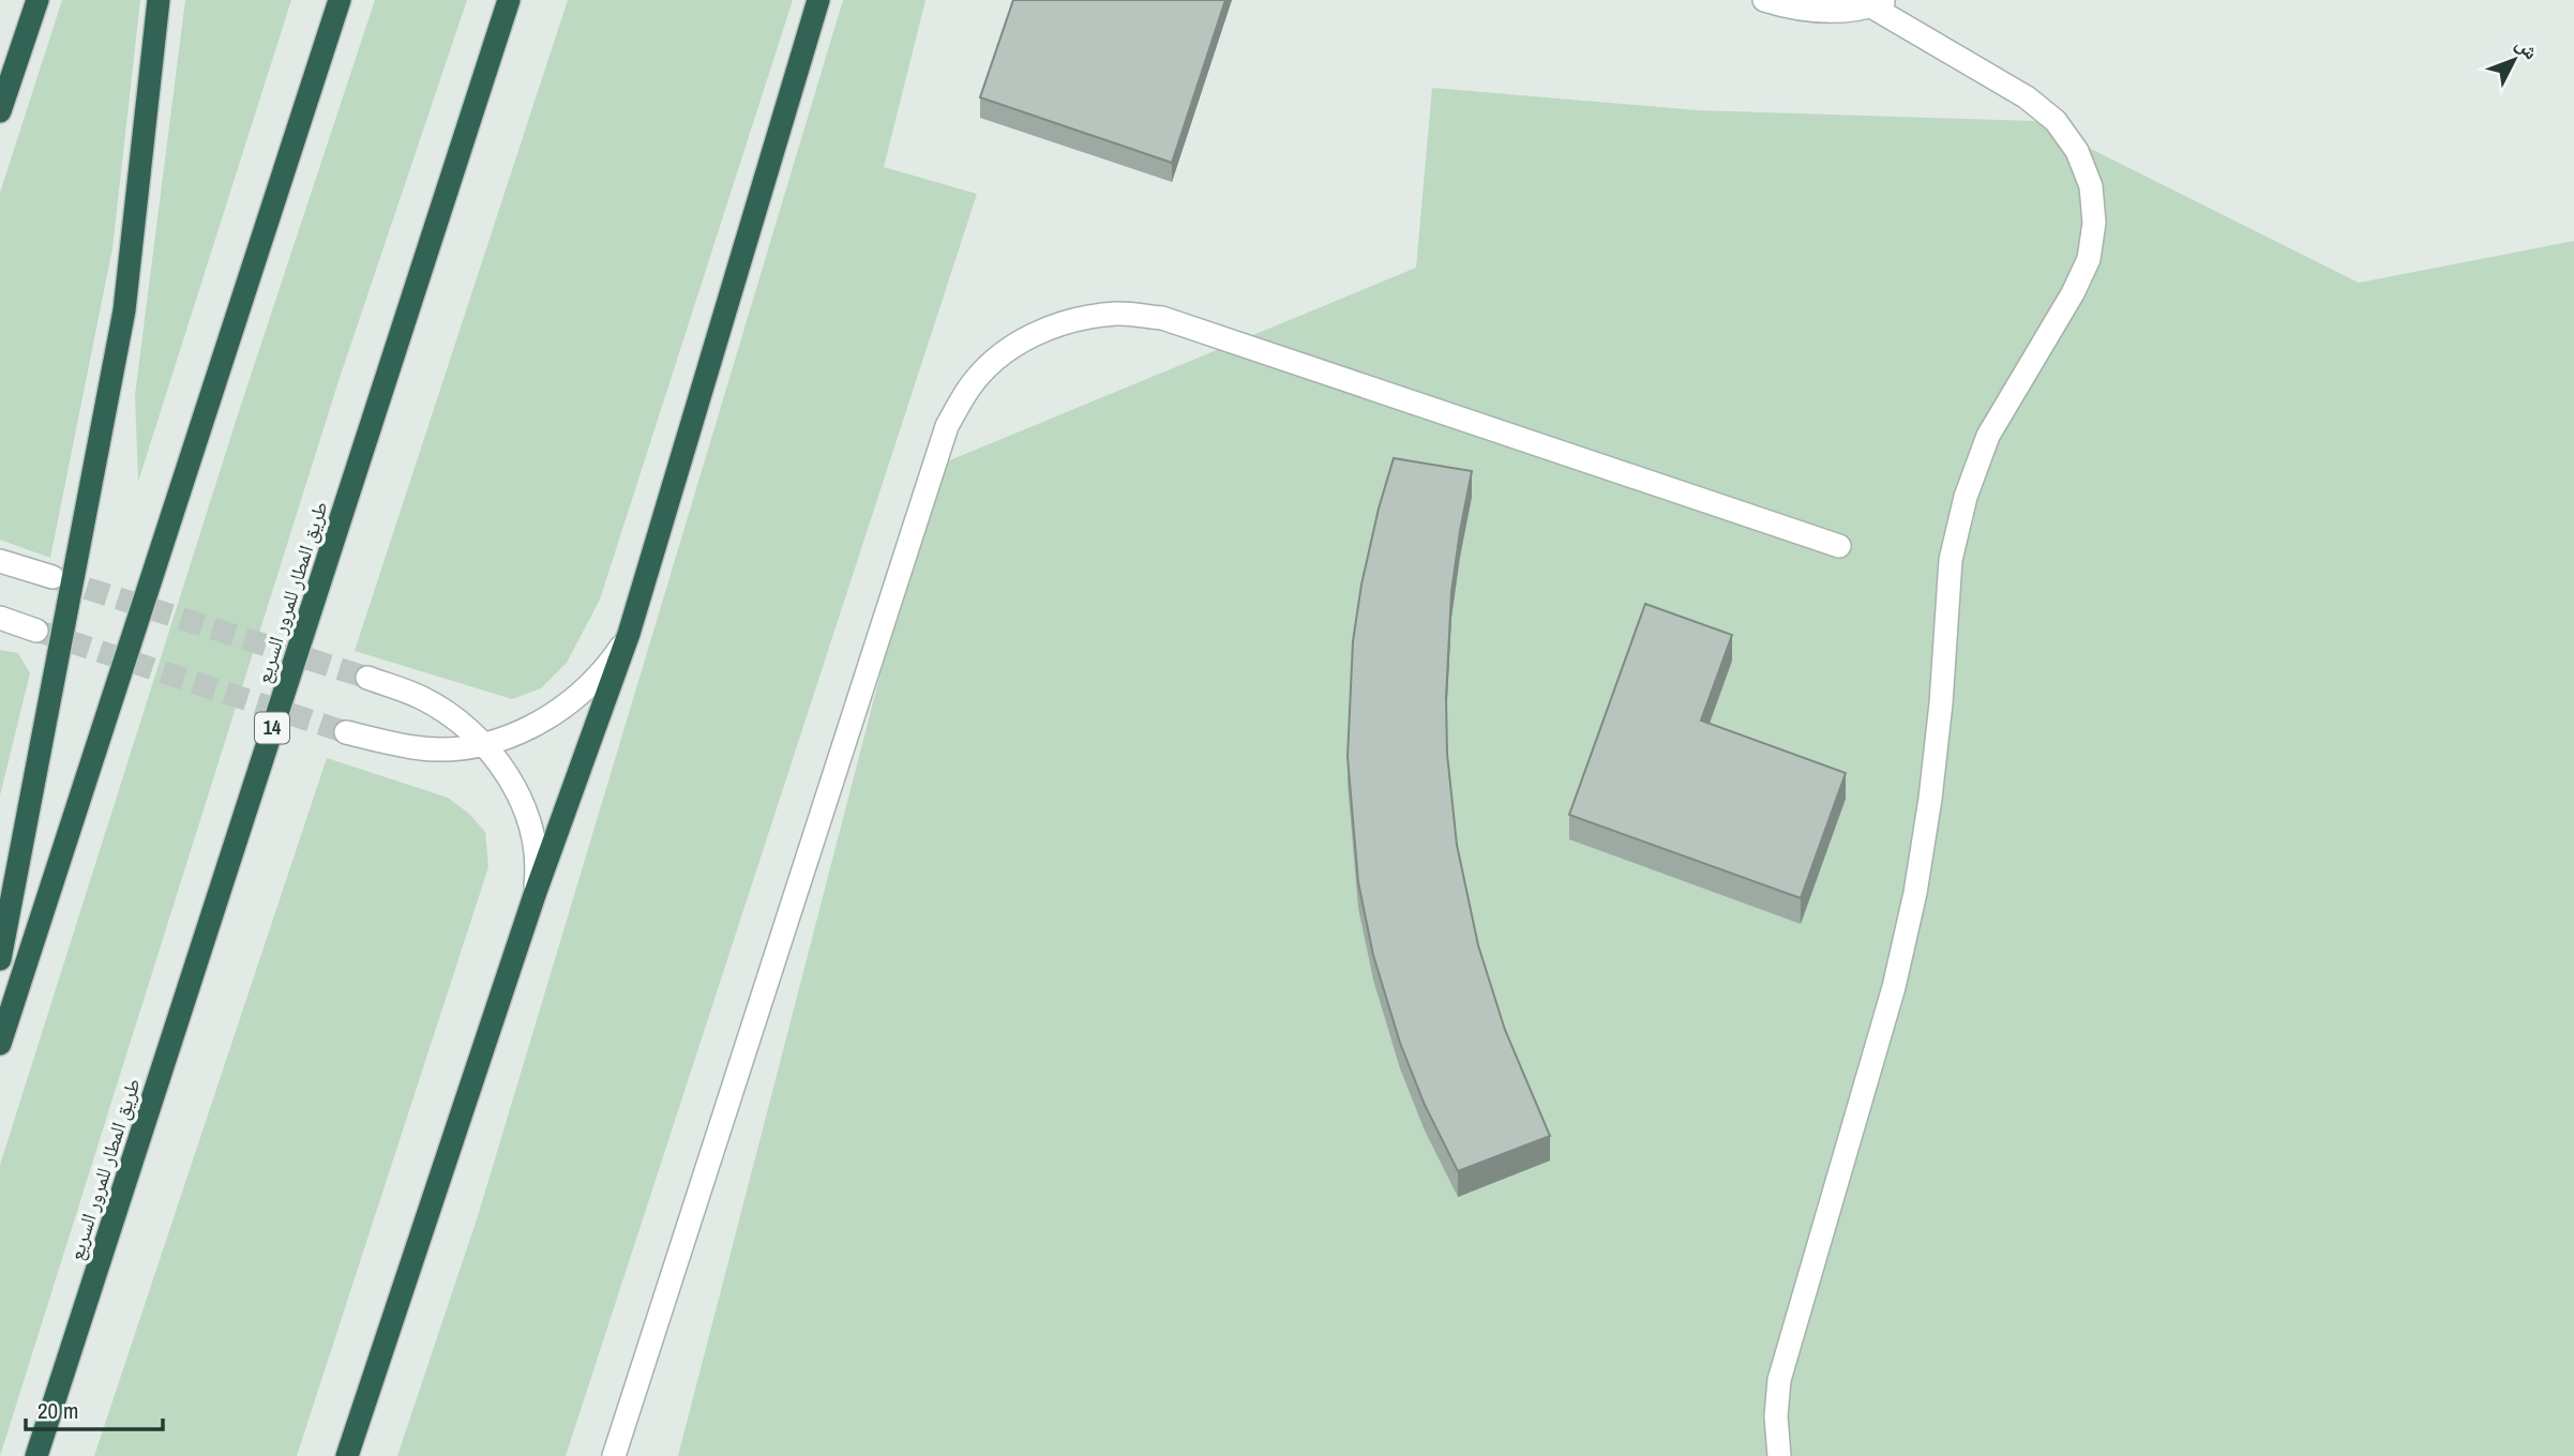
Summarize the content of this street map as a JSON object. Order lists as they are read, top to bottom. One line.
{"streets":{"highway":["طريق المطار للمرور السريع","14"]},"scale_bar":"20 m","north":"top right"}
